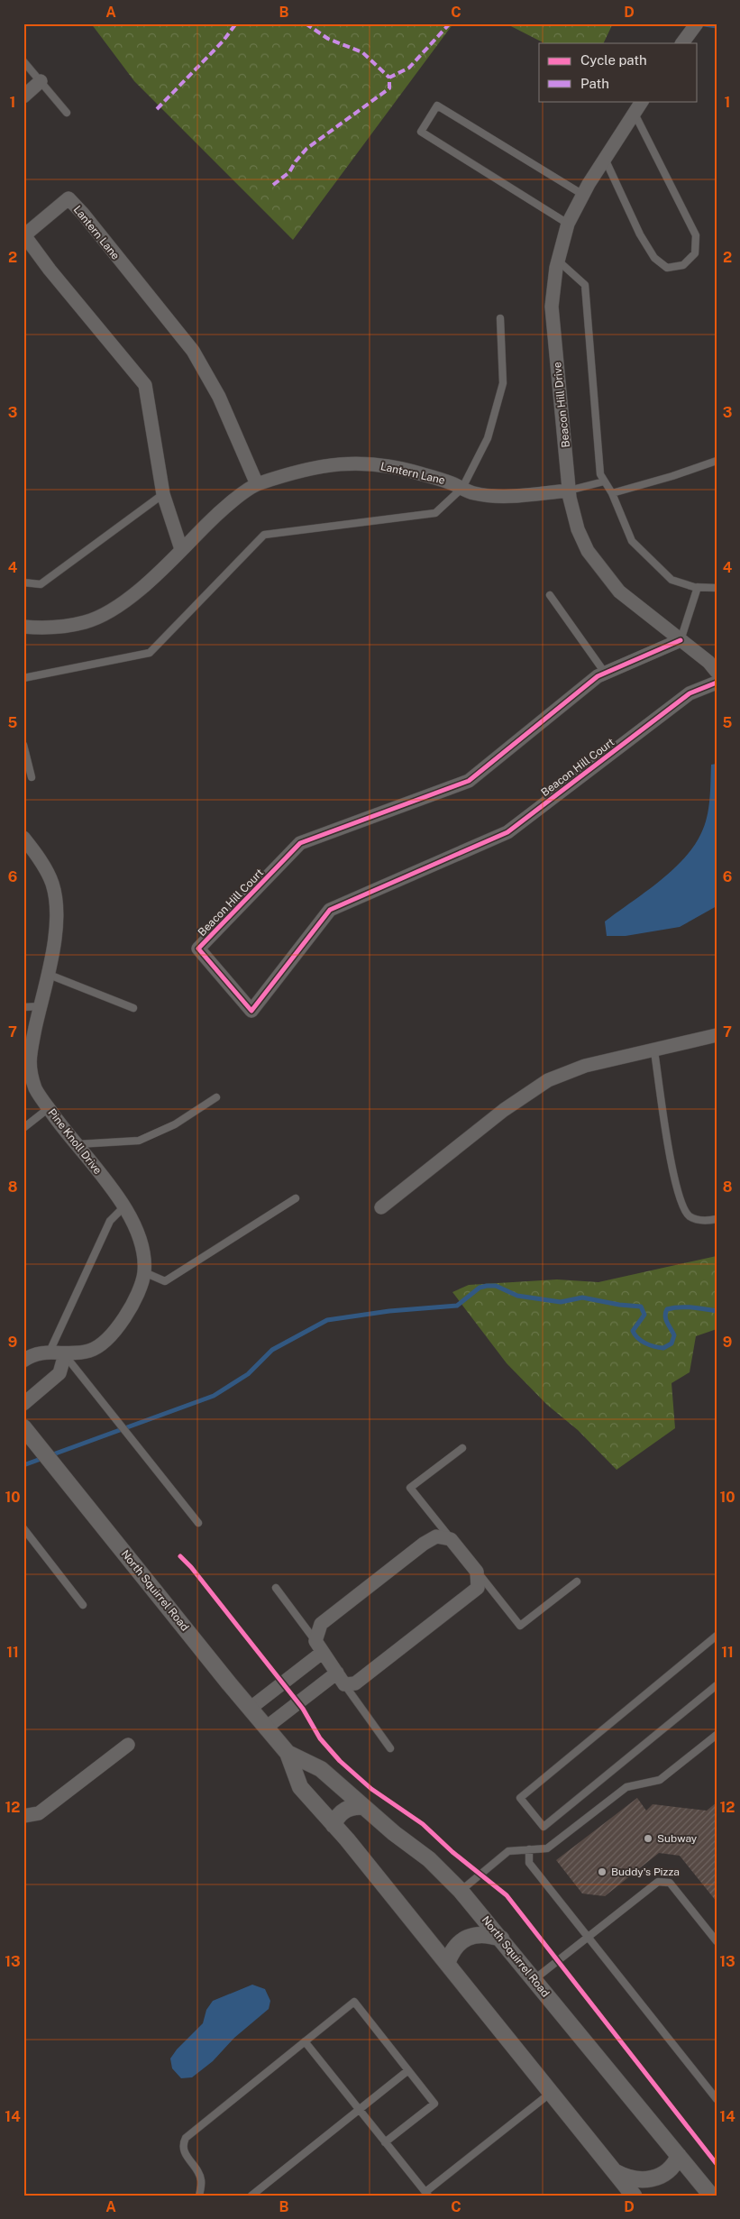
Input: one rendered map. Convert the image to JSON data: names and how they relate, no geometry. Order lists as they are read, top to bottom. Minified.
{"streets":{"street":["Lantern Lane","Beacon Hill Drive","Beacon Hill Court","Pine Knoll Drive","North Squirrel Road"]},"crossings":[["Lantern Lane","Beacon Hill Drive"],["Beacon Hill Drive","Beacon Hill Court"]],"places":["Subway","Buddy's Pizza"],"legend":["Cycle path","Path"],"grid":{"columns":["A","B","C","D"],"rows":["1","2","3","4","5","6","7","8","9","10","11","12","13","14"]}}
